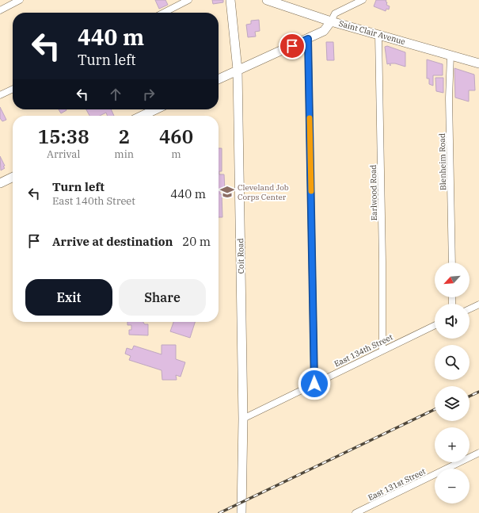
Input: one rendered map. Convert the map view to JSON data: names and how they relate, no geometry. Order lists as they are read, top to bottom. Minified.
{"streets":{"street":["Saint Clair Avenue","Blenheim Road","Earlwood Road","Coit Road","East 134th Street","East 131st Street"]},"crossings":[["Saint Clair Avenue","Blenheim Road"],["Saint Clair Avenue","Earlwood Road"],["Earlwood Road","East 134th Street"],["Coit Road","East 134th Street"]],"places":{"school or university":["Cleveland Job Corps Center"]},"north":"bottom left","page":{"turn":["440 m","Turn left"],"eta":["15:38","Arrival","2","min","460","m"],"list":[{"name":"Turn left","note":"East 140th Street","value":"440 m"},{"name":"Arrive at destination","value":"20 m"}],"map_buttons":["+","−"],"buttons":["Exit","Share"]}}
